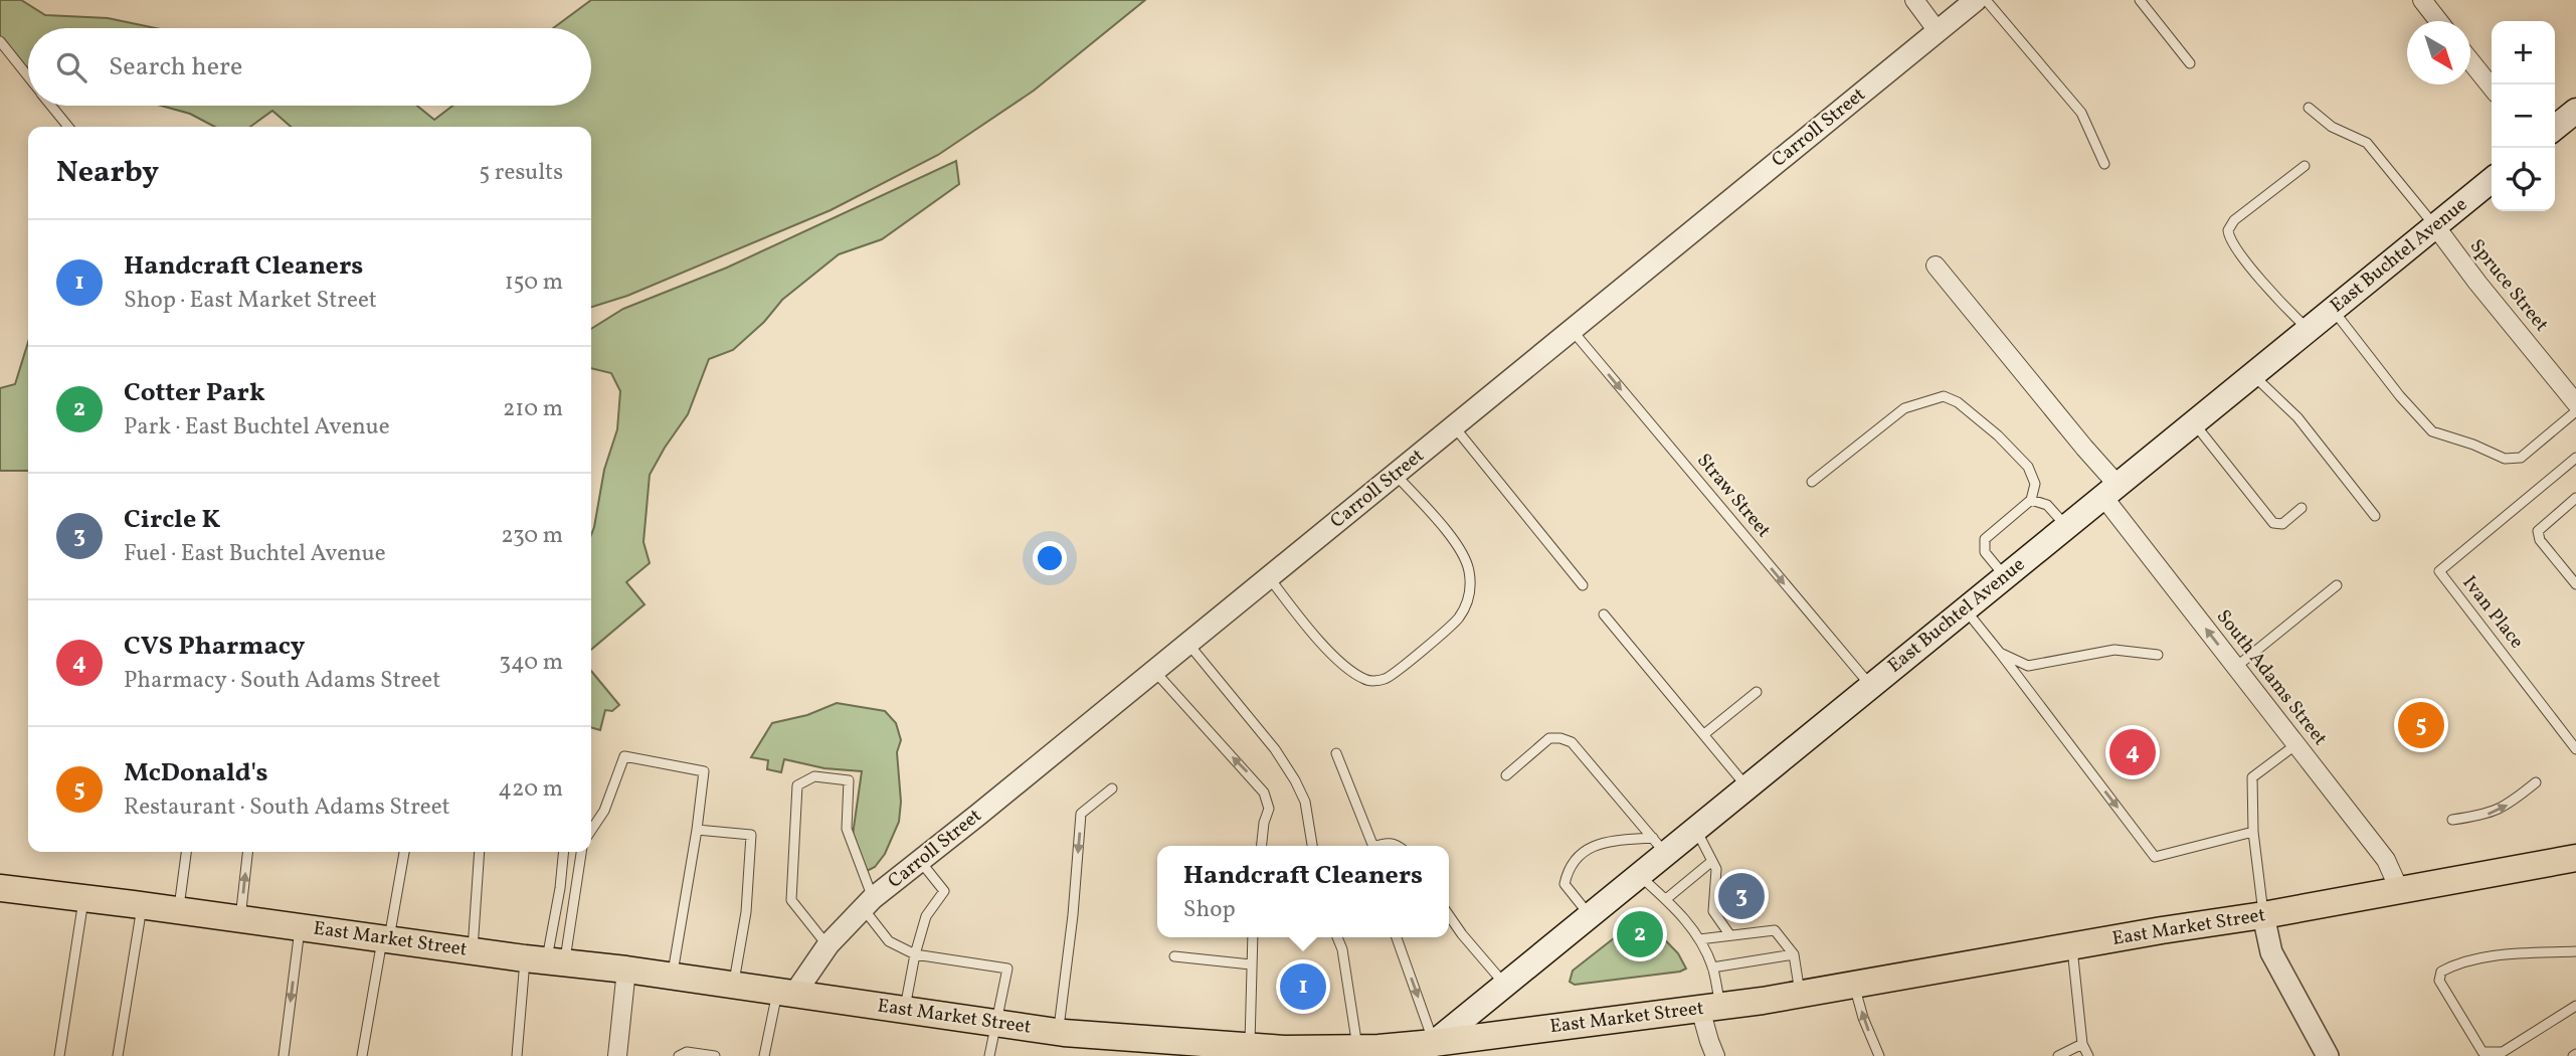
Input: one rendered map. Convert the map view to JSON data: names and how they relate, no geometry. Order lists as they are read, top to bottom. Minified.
{"streets":{"main road":["East Buchtel Avenue","East Market Street"],"street":["Carroll Street","Spruce Street","South Adams Street"],"lane":["Straw Street","Ivan Place"]},"crossings":[["Carroll Street","Straw Street"],["Carroll Street","East Market Street"],["East Buchtel Avenue","Spruce Street"],["East Buchtel Avenue","Straw Street"],["East Buchtel Avenue","South Adams Street"],["East Buchtel Avenue","East Market Street"],["South Adams Street","East Market Street"]],"one_way":["Straw Street"],"north":"bottom right","page":{"map_buttons":["+","−"],"search":"Search here","heading":["Nearby","5 results"],"list":[{"mark":"1","name":"Handcraft Cleaners","note":"Shop · East Market Street","value":"150 m"},{"mark":"2","name":"Cotter Park","note":"Park · East Buchtel Avenue","value":"210 m"},{"mark":"3","name":"Circle K","note":"Fuel · East Buchtel Avenue","value":"230 m"},{"mark":"4","name":"CVS Pharmacy","note":"Pharmacy · South Adams Street","value":"340 m"},{"mark":"5","name":"McDonald's","note":"Restaurant · South Adams Street","value":"420 m"}],"pins":["5","4","3","2","1"],"popup":["Handcraft Cleaners","Shop"]}}
